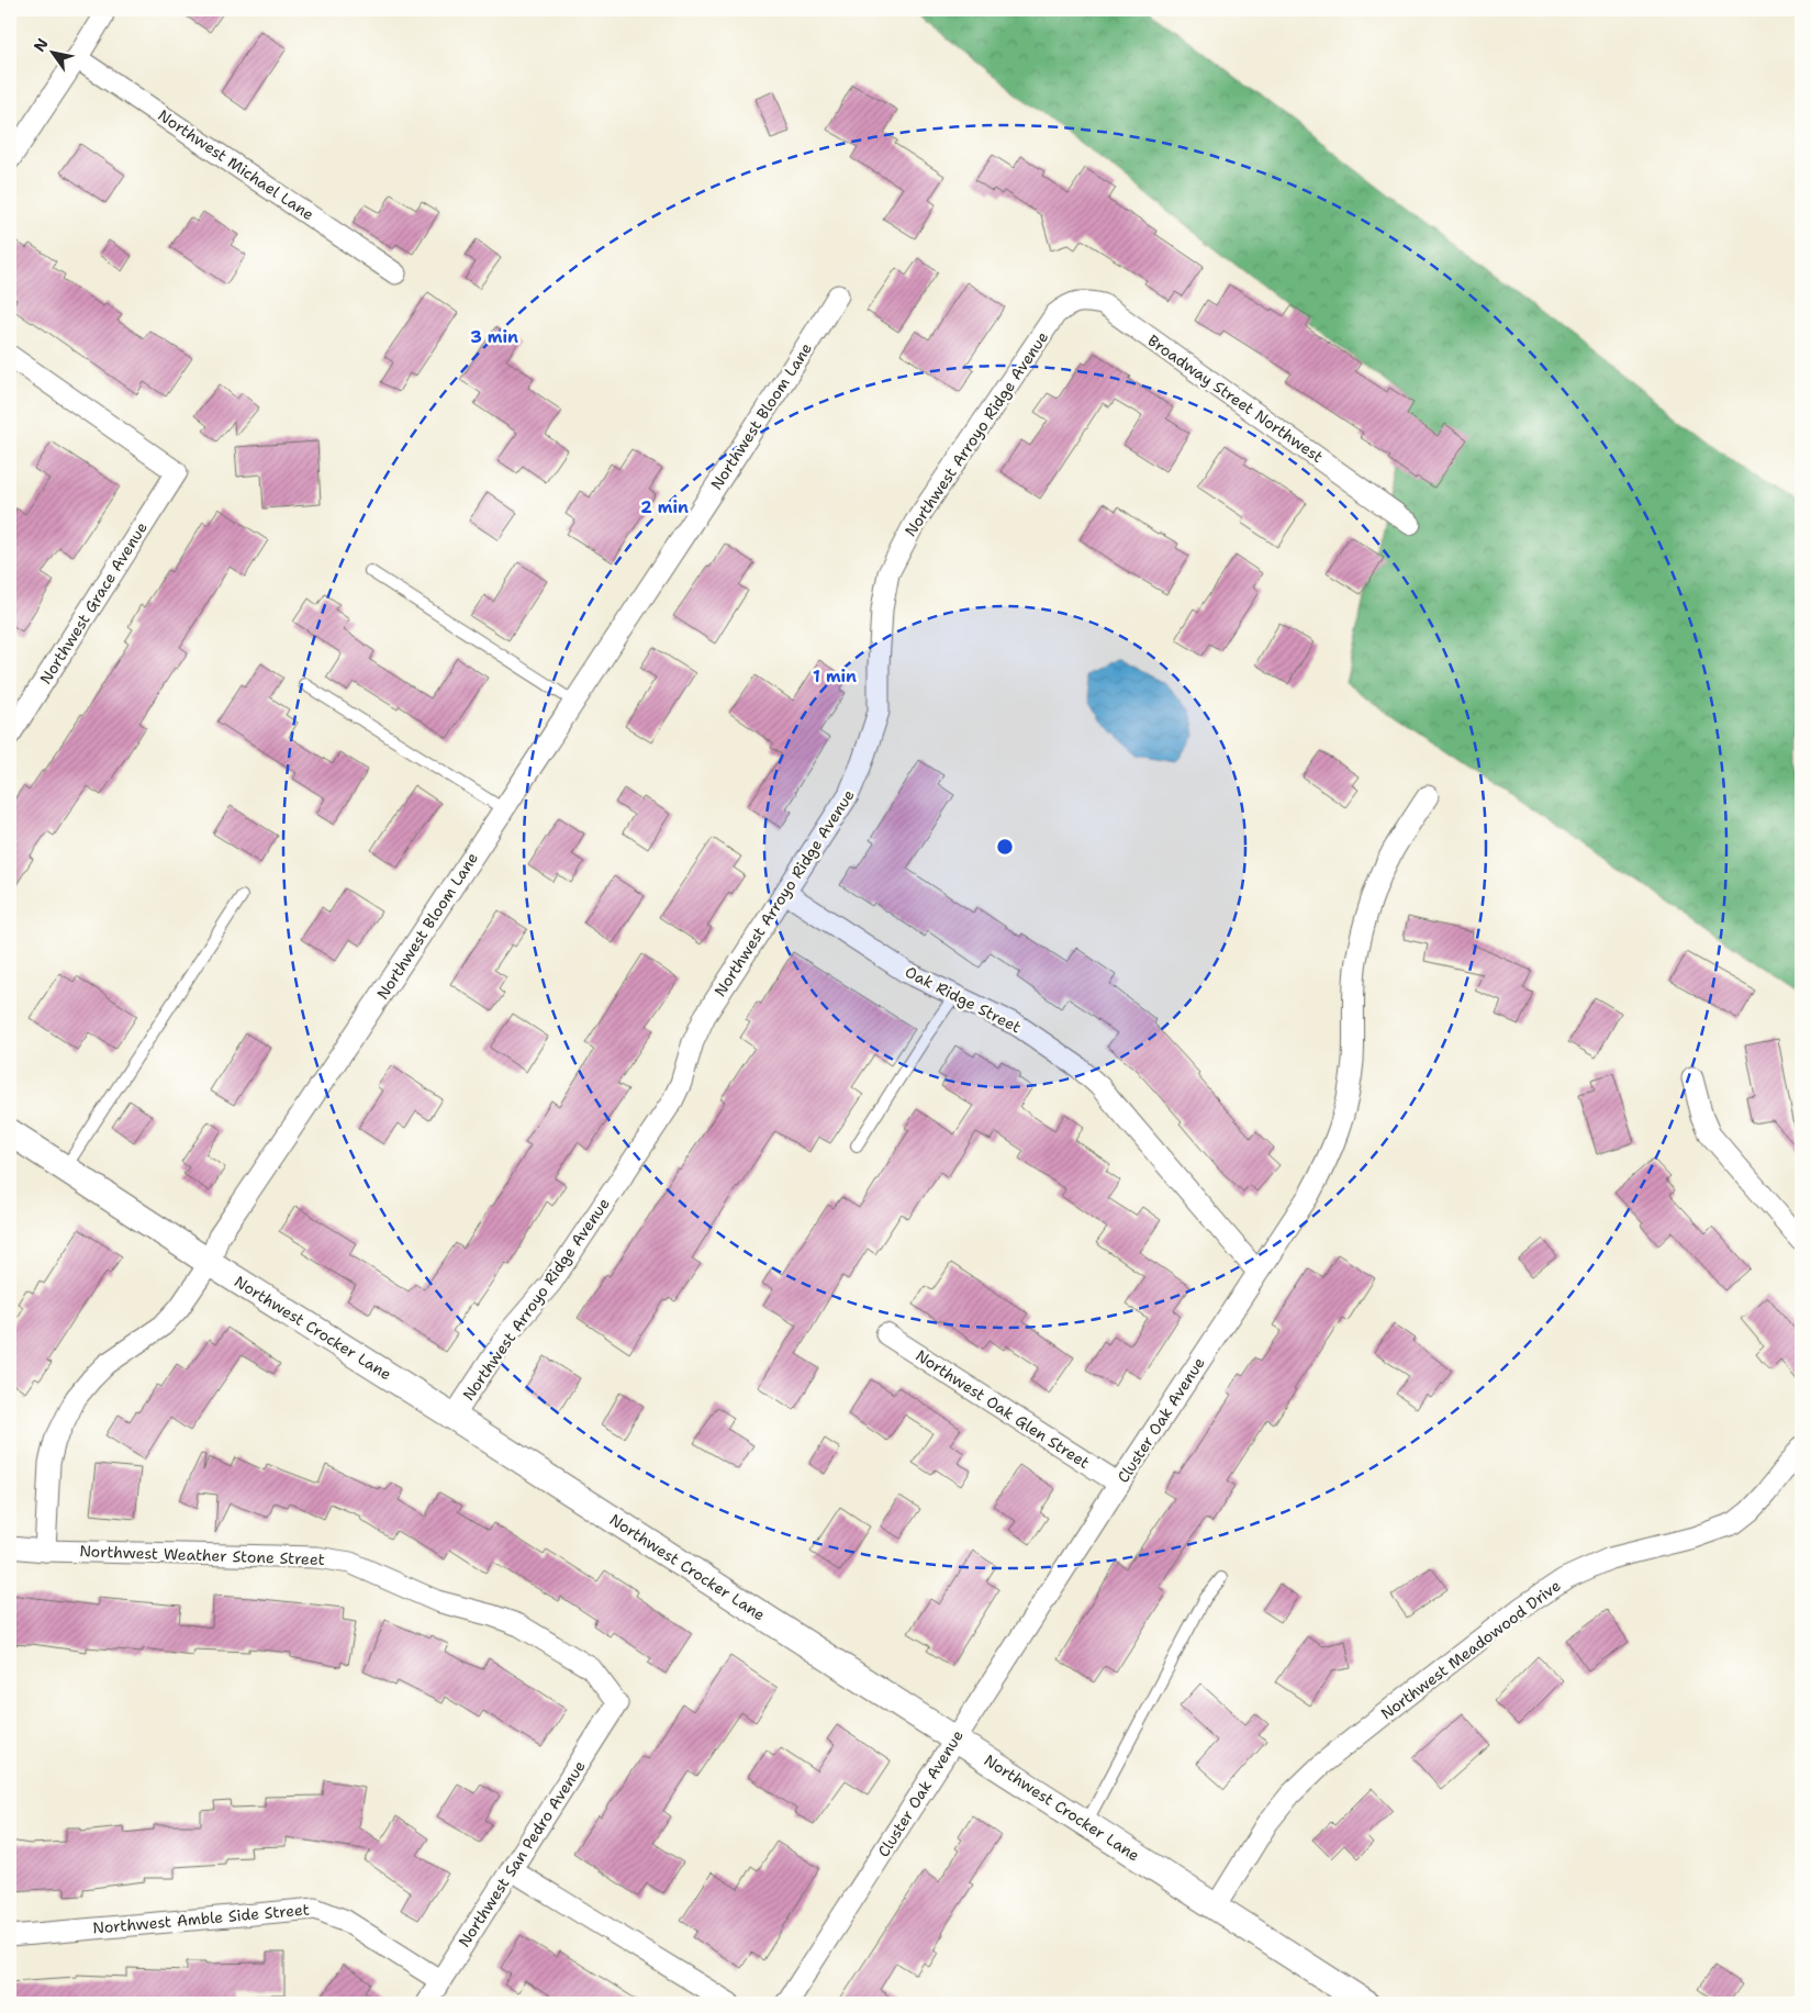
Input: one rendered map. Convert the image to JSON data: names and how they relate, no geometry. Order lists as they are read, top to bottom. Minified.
{"streets":{"street":["Northwest Michael Lane","Broadway Street Northwest","Northwest Bloom Lane","Northwest Arroyo Ridge Avenue","Northwest Grace Avenue","Oak Ridge Street","Northwest Crocker Lane","Northwest Oak Glen Street","Cluster Oak Avenue","Northwest Weather Stone Street","Northwest Meadowood Drive","Northwest San Pedro Avenue","Northwest Amble Side Street"]},"crossings":[["Broadway Street Northwest","Northwest Arroyo Ridge Avenue"],["Northwest Bloom Lane","Northwest Crocker Lane"],["Northwest Bloom Lane","Northwest Weather Stone Street"],["Northwest Arroyo Ridge Avenue","Oak Ridge Street"],["Northwest Arroyo Ridge Avenue","Northwest Crocker Lane"],["Oak Ridge Street","Cluster Oak Avenue"],["Northwest Crocker Lane","Cluster Oak Avenue"],["Northwest Crocker Lane","Northwest Meadowood Drive"],["Northwest Oak Glen Street","Cluster Oak Avenue"],["Northwest Weather Stone Street","Northwest San Pedro Avenue"],["Northwest San Pedro Avenue","Northwest Amble Side Street"]],"north":"top left","rings":["3 min","2 min","1 min"]}
